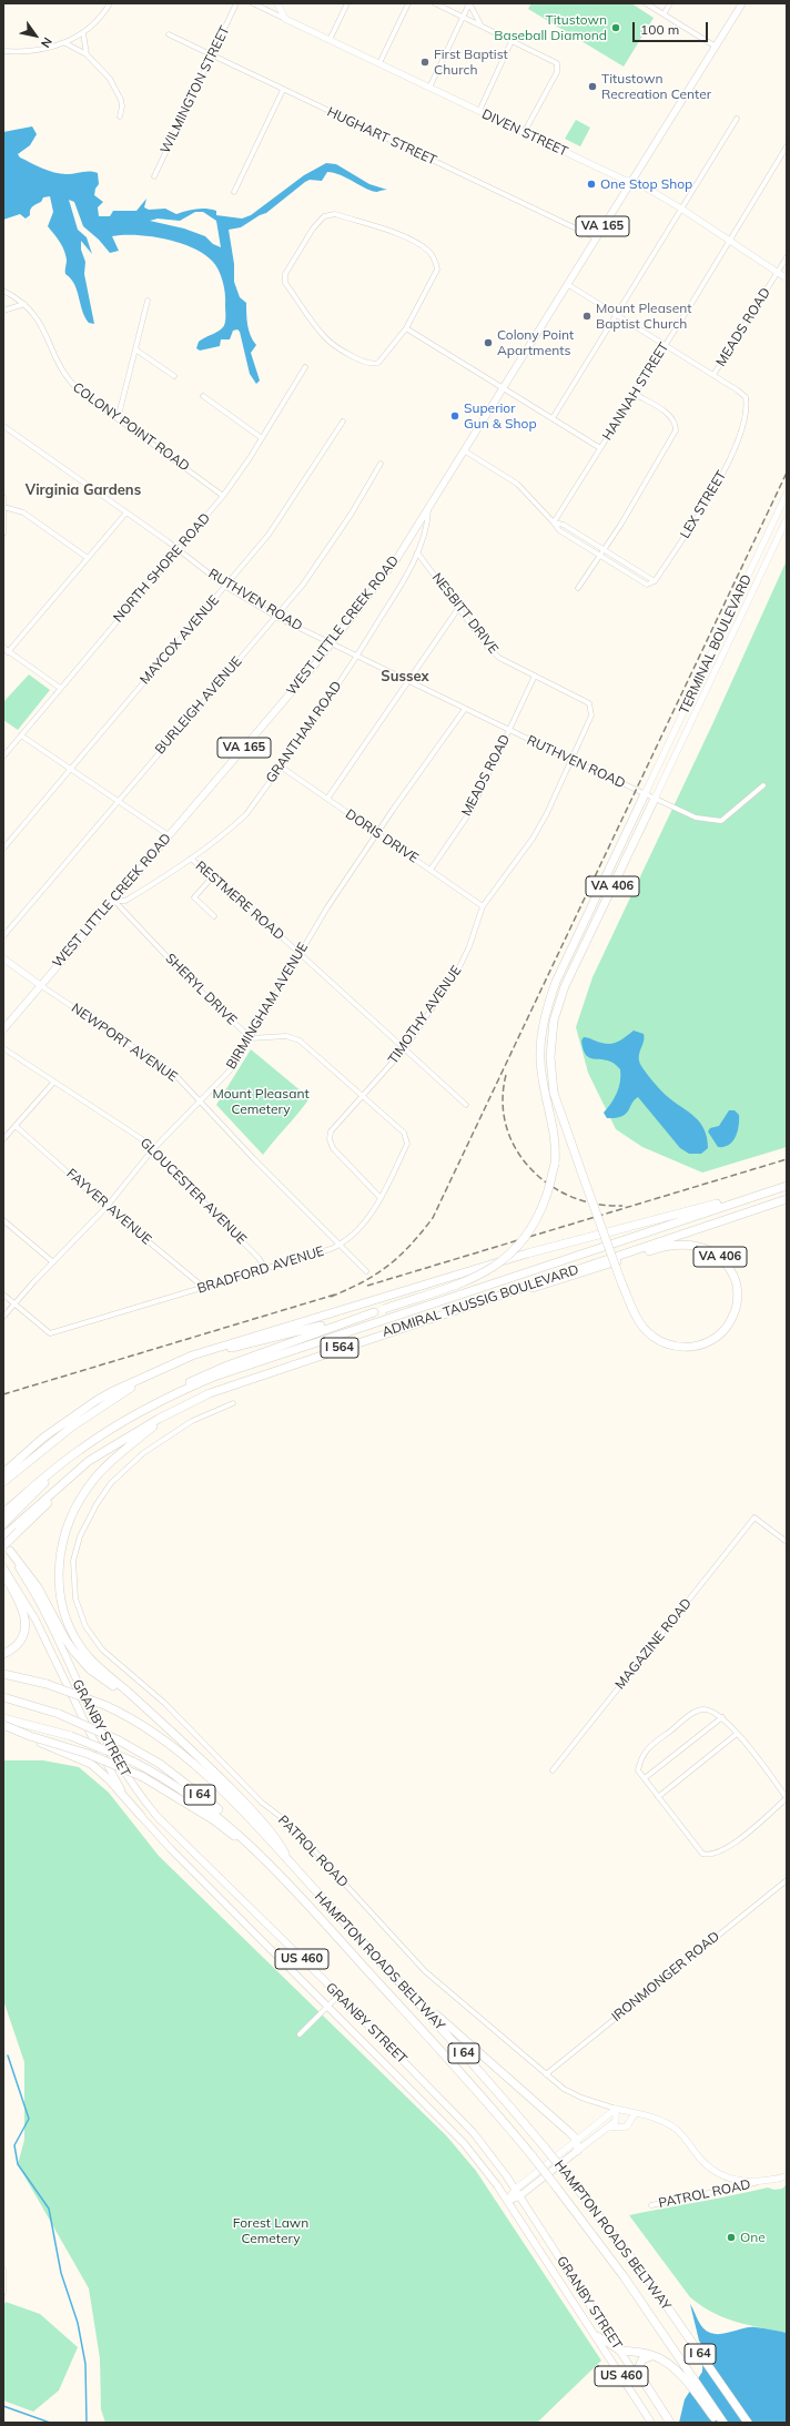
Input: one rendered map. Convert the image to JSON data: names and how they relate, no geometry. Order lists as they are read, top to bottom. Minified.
{"streets":{"highway":["VA 406","ADMIRAL TAUSSIG BOULEVARD","I 564","I 64","HAMPTON ROADS BELTWAY"],"main road":["VA 165","WEST LITTLE CREEK ROAD","GRANBY STREET","US 460"],"street":["WILMINGTON STREET","DIVEN STREET","HUGHART STREET","MEADS ROAD","HANNAH STREET","COLONY POINT ROAD","LEX STREET","NORTH SHORE ROAD","RUTHVEN ROAD","NESBITT DRIVE","MAYCOX AVENUE","TERMINAL BOULEVARD","BURLEIGH AVENUE","GRANTHAM ROAD","DORIS DRIVE","RESTMERE ROAD","SHERYL DRIVE","BIRMINGHAM AVENUE","TIMOTHY AVENUE","NEWPORT AVENUE","GLOUCESTER AVENUE","FAYVER AVENUE","BRADFORD AVENUE","MAGAZINE ROAD","PATROL ROAD","IRONMONGER ROAD"]},"crossings":[["WILMINGTON STREET","HUGHART STREET"],["DIVEN STREET","MEADS ROAD"],["DIVEN STREET","HANNAH STREET"],["DIVEN STREET","WEST LITTLE CREEK ROAD"],["HUGHART STREET","WEST LITTLE CREEK ROAD"],["MEADS ROAD","LEX STREET"],["MEADS ROAD","RUTHVEN ROAD"],["MEADS ROAD","NESBITT DRIVE"],["MEADS ROAD","DORIS DRIVE"],["COLONY POINT ROAD","NORTH SHORE ROAD"],["NORTH SHORE ROAD","RUTHVEN ROAD"],["RUTHVEN ROAD","WEST LITTLE CREEK ROAD"],["RUTHVEN ROAD","MAYCOX AVENUE"],["RUTHVEN ROAD","TERMINAL BOULEVARD"],["RUTHVEN ROAD","BURLEIGH AVENUE"],["RUTHVEN ROAD","GRANTHAM ROAD"],["RUTHVEN ROAD","VA 406"],["RUTHVEN ROAD","BIRMINGHAM AVENUE"],["RUTHVEN ROAD","TIMOTHY AVENUE"],["NESBITT DRIVE","GRANTHAM ROAD"],["NESBITT DRIVE","TIMOTHY AVENUE"],["WEST LITTLE CREEK ROAD","GRANTHAM ROAD"],["WEST LITTLE CREEK ROAD","SHERYL DRIVE"],["WEST LITTLE CREEK ROAD","NEWPORT AVENUE"],["TERMINAL BOULEVARD","VA 406"],["GRANTHAM ROAD","DORIS DRIVE"],["GRANTHAM ROAD","RESTMERE ROAD"],["GRANTHAM ROAD","SHERYL DRIVE"],["DORIS DRIVE","BIRMINGHAM AVENUE"],["DORIS DRIVE","TIMOTHY AVENUE"],["VA 406","ADMIRAL TAUSSIG BOULEVARD"],["RESTMERE ROAD","BIRMINGHAM AVENUE"],["RESTMERE ROAD","TIMOTHY AVENUE"],["SHERYL DRIVE","BIRMINGHAM AVENUE"],["BIRMINGHAM AVENUE","NEWPORT AVENUE"],["BIRMINGHAM AVENUE","GLOUCESTER AVENUE"],["BIRMINGHAM AVENUE","FAYVER AVENUE"],["BIRMINGHAM AVENUE","BRADFORD AVENUE"],["TIMOTHY AVENUE","BRADFORD AVENUE"],["NEWPORT AVENUE","BRADFORD AVENUE"],["GLOUCESTER AVENUE","BRADFORD AVENUE"],["FAYVER AVENUE","BRADFORD AVENUE"],["I 64","HAMPTON ROADS BELTWAY"],["PATROL ROAD","IRONMONGER ROAD"]],"districts":["Virginia Gardens","Sussex"],"parks":["Mount Pleasant Cemetery","Forest Lawn Cemetery"],"places":["Titustown Baseball Diamond","First Baptist Church","Titustown Recreation Center","One Stop Shop","Mount Pleasent Baptist Church","Colony Point Apartments","Superior Gun & Shop","One"],"scale_bar":"100 m","north":"bottom right"}
